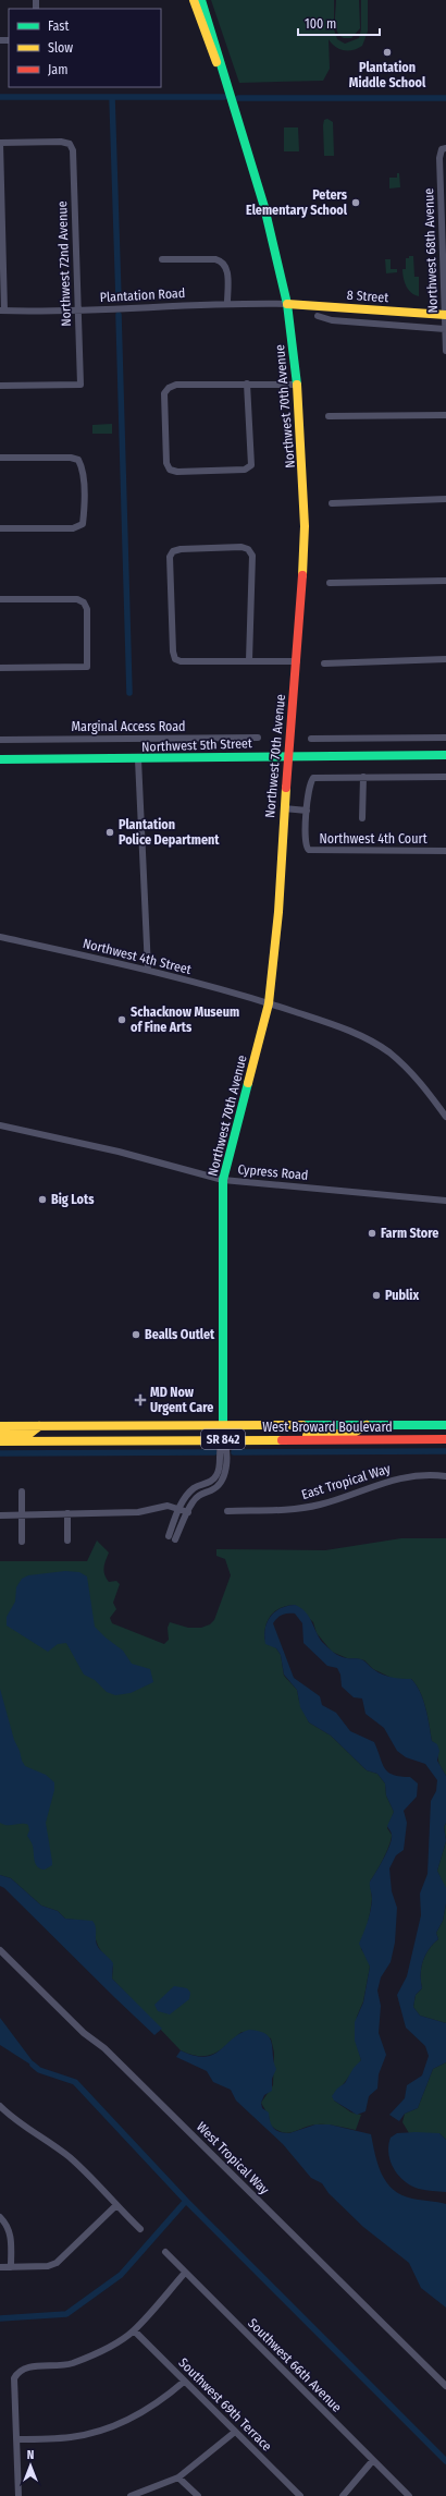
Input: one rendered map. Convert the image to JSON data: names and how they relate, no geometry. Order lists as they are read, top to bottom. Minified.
{"streets":{"street":["Northwest 68th Avenue","Northwest 72nd Avenue","Plantation Road","8 Street","Northwest 70th Avenue","Marginal Access Road","Northwest 5th Street","Northwest 4th Court","Northwest 4th Street","Cypress Road","West Broward Boulevard","SR 842","East Tropical Way","West Tropical Way","Southwest 66th Avenue","Southwest 69th Terrace"]},"crossings":[["Northwest 68th Avenue","8 Street"],["Northwest 72nd Avenue","Plantation Road"],["Plantation Road","8 Street"],["Plantation Road","Northwest 70th Avenue"],["8 Street","Northwest 70th Avenue"],["Northwest 70th Avenue","Northwest 5th Street"],["Northwest 70th Avenue","Northwest 4th Street"],["Northwest 70th Avenue","Cypress Road"],["Northwest 70th Avenue","West Broward Boulevard"]],"places":{"other":["Plantation Middle School","Peters Elementary School","Plantation Police Department","Schacknow Museum of Fine Arts","Big Lots","Farm Store","Publix","Bealls Outlet"],"health":["MD Now Urgent Care"]},"legend":["Fast","Slow","Jam"],"scale_bar":"100 m","north":"top"}
